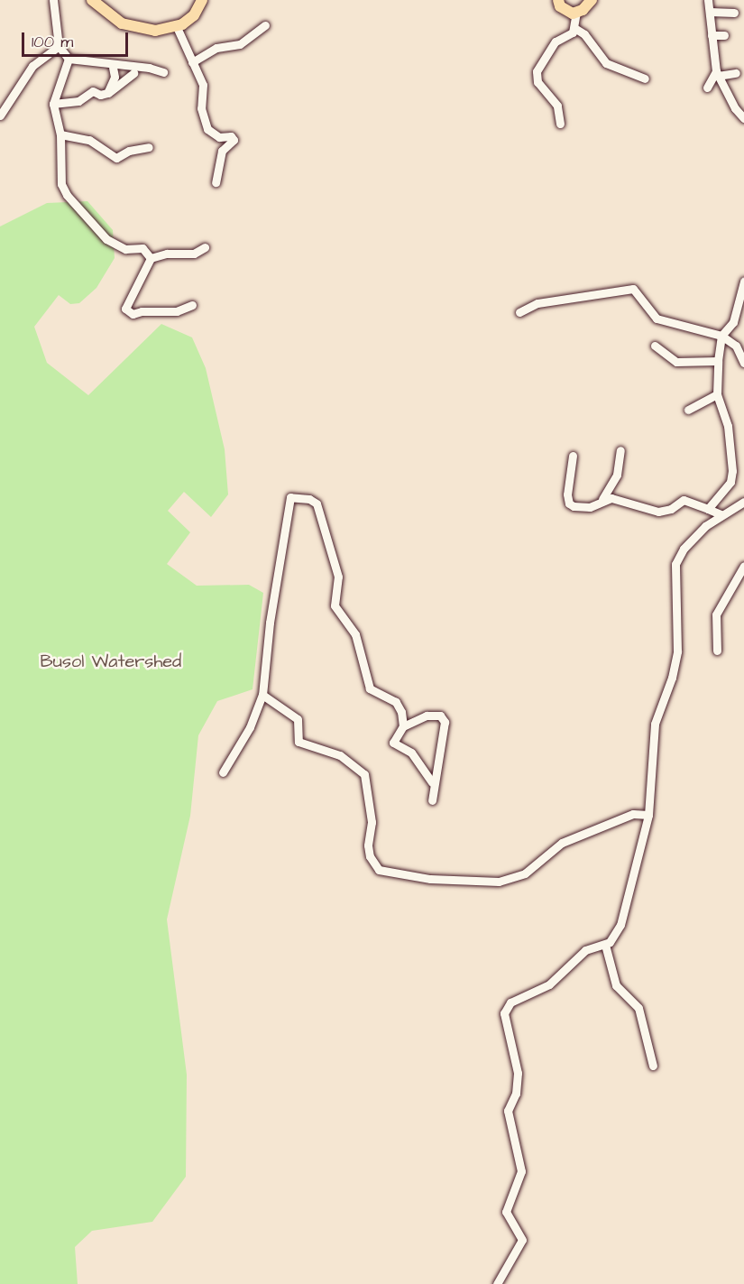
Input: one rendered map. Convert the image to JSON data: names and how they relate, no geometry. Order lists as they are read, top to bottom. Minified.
{"parks":["Busol Watershed"],"scale_bar":"100 m"}
